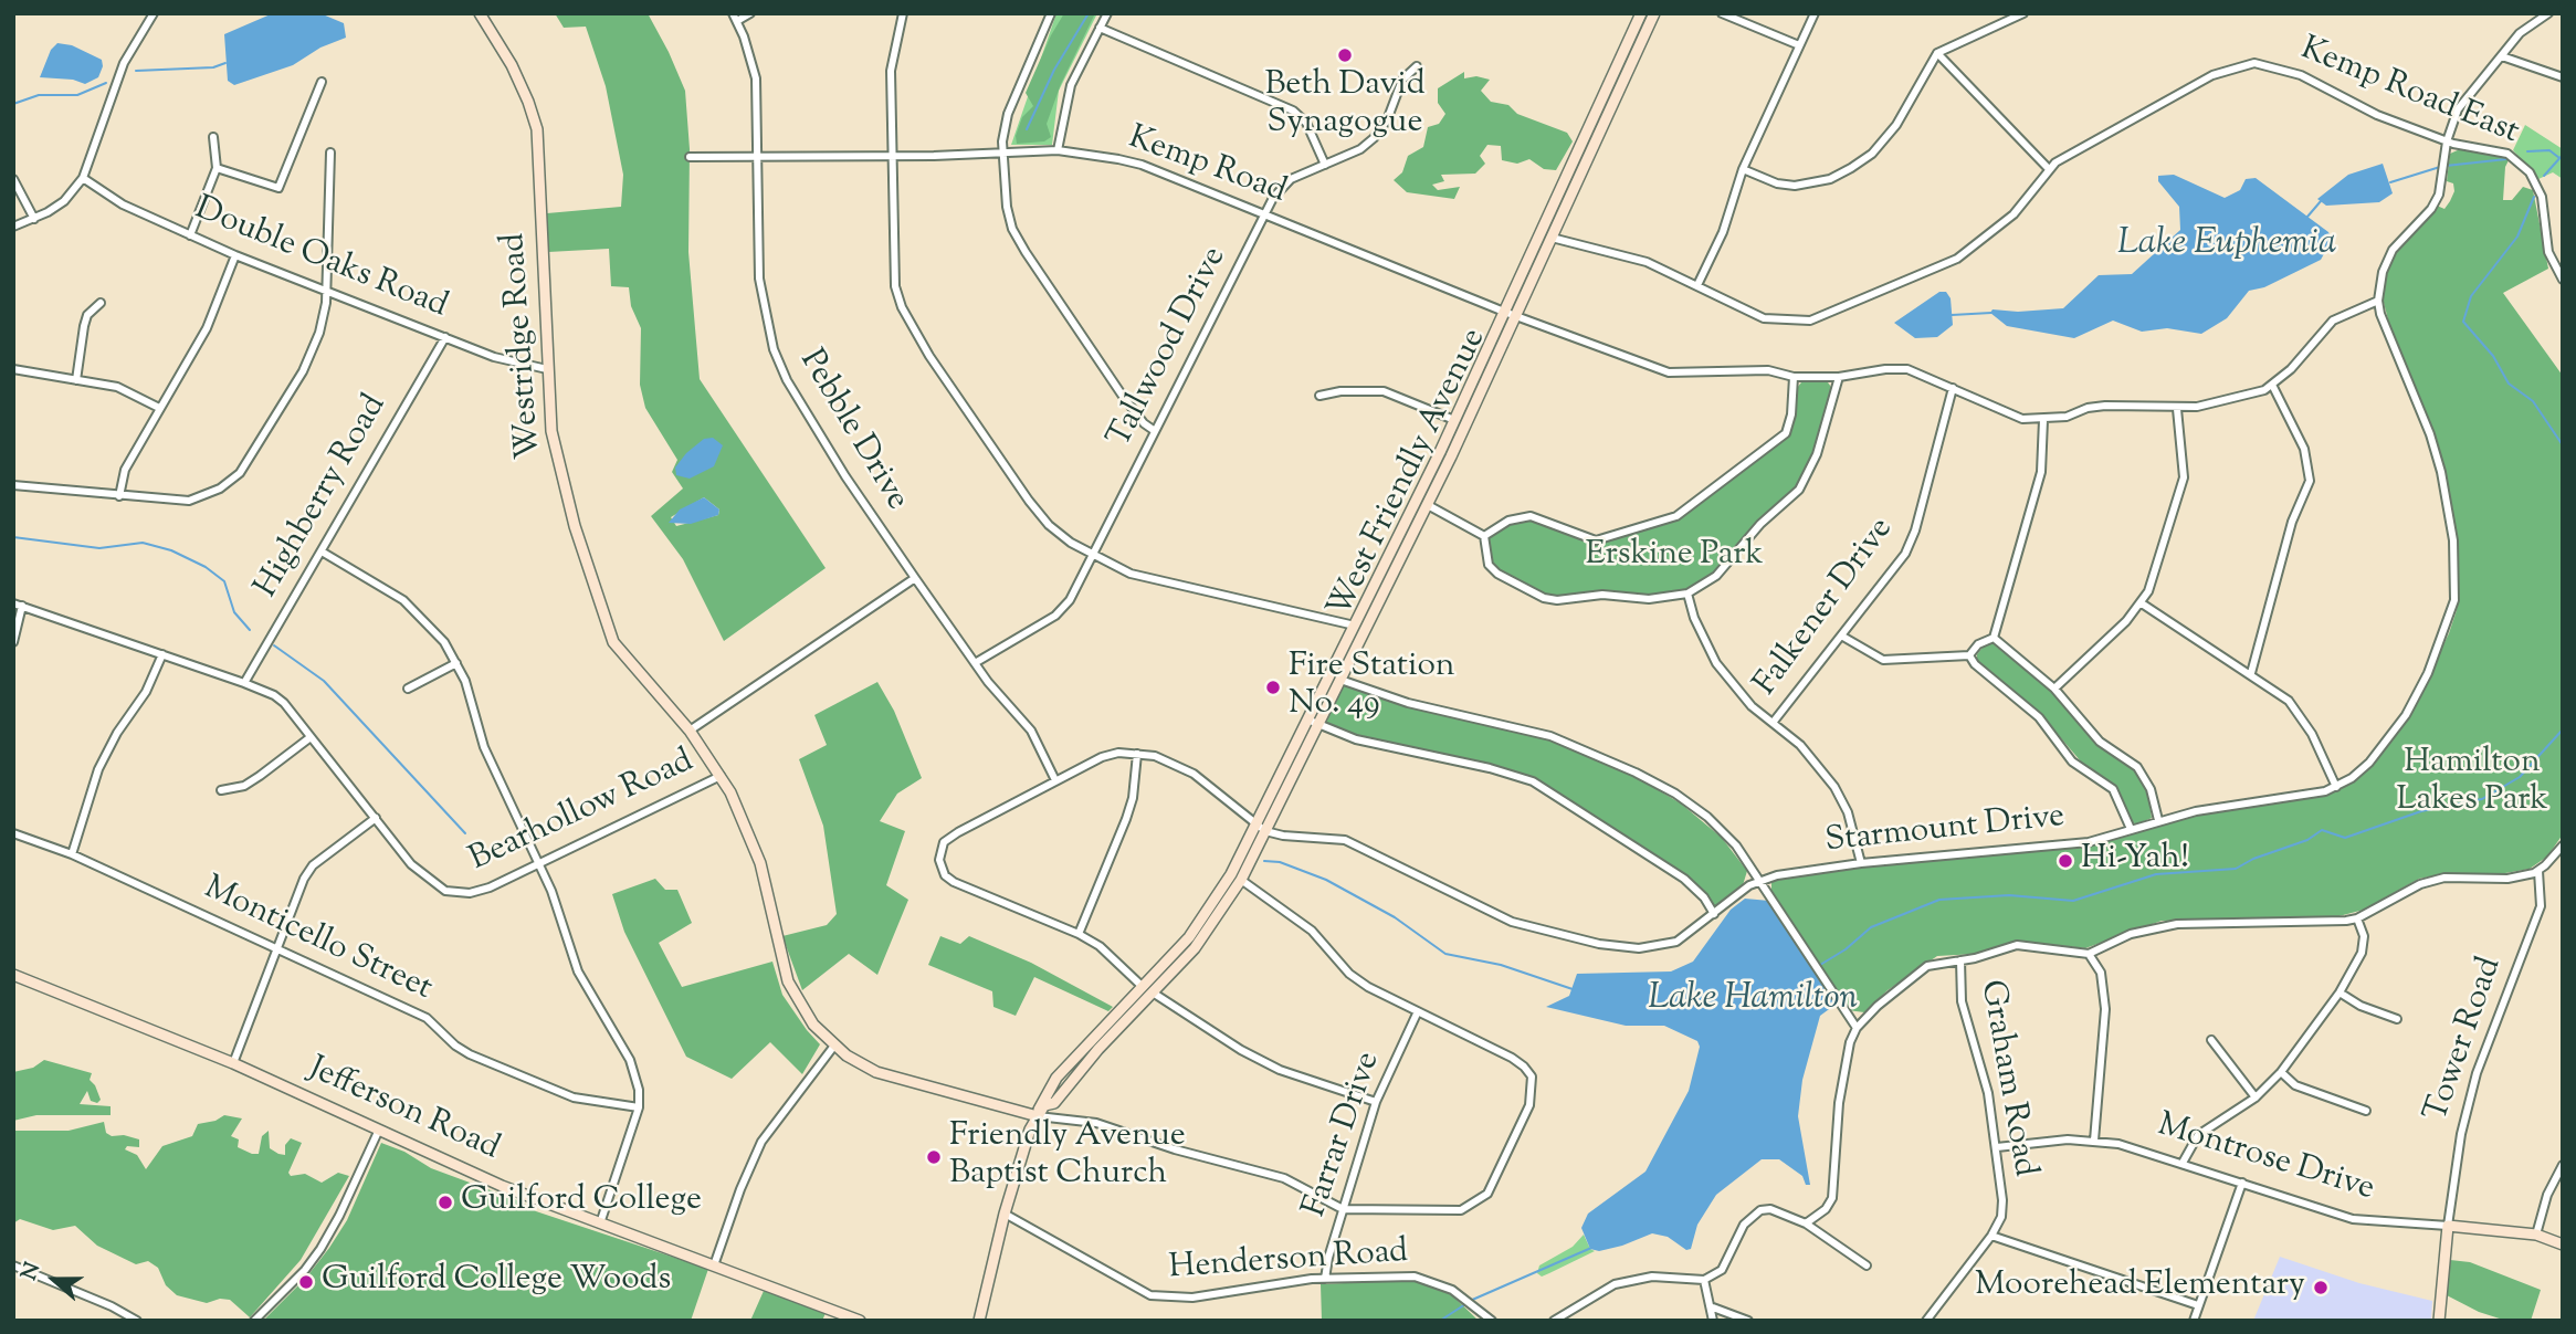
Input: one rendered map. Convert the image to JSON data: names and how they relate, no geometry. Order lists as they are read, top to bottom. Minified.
{"streets":{"main road":["Westridge Road","West Friendly Avenue","Tower Road","Jefferson Road","Montrose Drive"],"street":["Kemp Road East","Kemp Road","Double Oaks Road","Tallwood Drive","Pebble Drive","Highberry Road","Falkener Drive","Bearhollow Road","Starmount Drive","Monticello Street","Graham Road","Farrar Drive","Henderson Road"]},"crossings":[["Kemp Road East","West Friendly Avenue"],["Kemp Road East","Starmount Drive"],["Kemp Road","Tallwood Drive"],["Kemp Road","Pebble Drive"],["Kemp Road","West Friendly Avenue"],["Kemp Road","Falkener Drive"],["Double Oaks Road","Westridge Road"],["Double Oaks Road","Highberry Road"],["Westridge Road","West Friendly Avenue"],["Westridge Road","Bearhollow Road"],["Tallwood Drive","Pebble Drive"],["Pebble Drive","Starmount Drive"],["West Friendly Avenue","Starmount Drive"],["West Friendly Avenue","Henderson Road"],["Highberry Road","Bearhollow Road"],["Tower Road","Montrose Drive"],["Graham Road","Montrose Drive"],["Farrar Drive","Henderson Road"]],"water":["Lake Euphemia","Lake Hamilton"],"parks":["Erskine Park","Hamilton Lakes Park"],"places":["Beth David Synagogue","Fire Station No. 49","Hi-Yah!","Friendly Avenue Baptist Church","Guilford College","Guilford College Woods","Moorehead Elementary"],"north":"left"}
